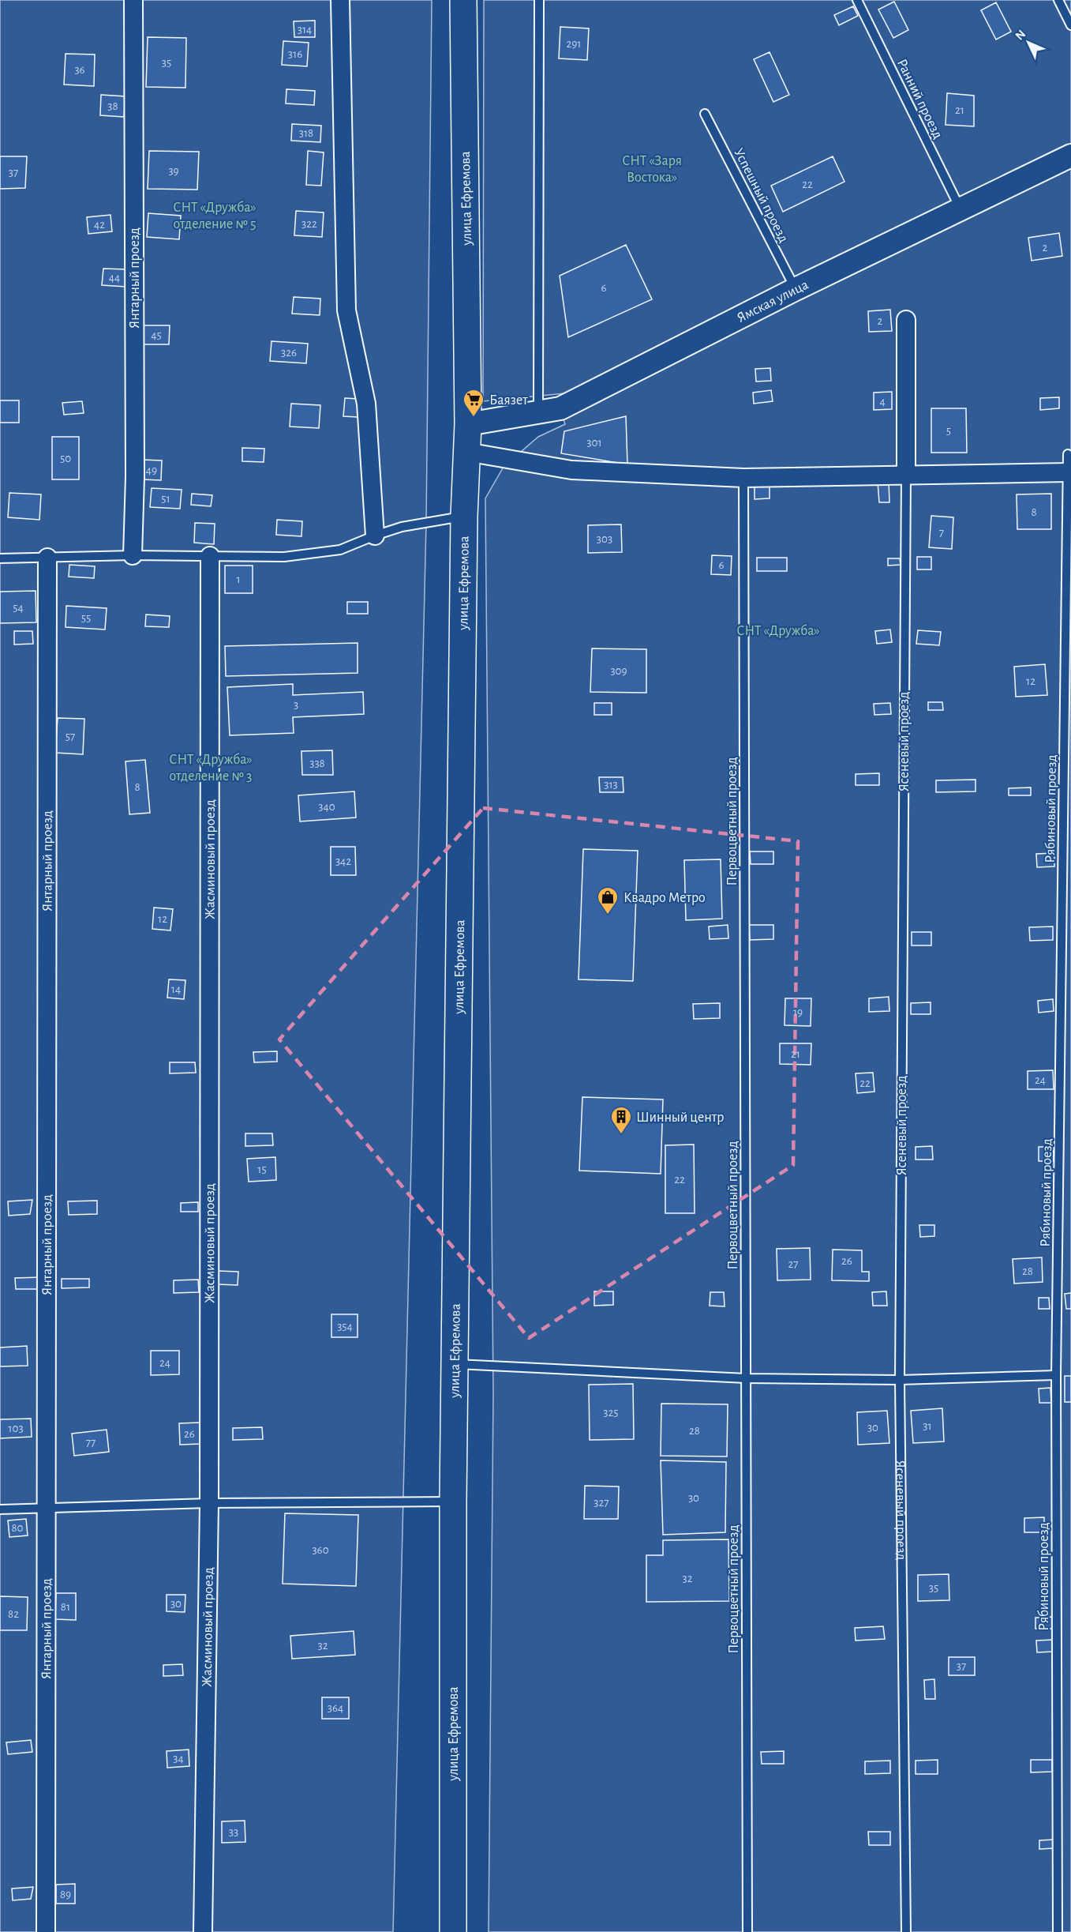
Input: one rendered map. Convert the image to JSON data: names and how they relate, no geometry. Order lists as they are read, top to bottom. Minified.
{"streets":{"main road":["улица Ефремова"],"street":["Янтарный проезд","Ямская улица","Ясеневый проезд","Жасминовый проезд"],"lane":["Ранний проезд","Успешный проезд","Рябиновый проезд","Первоцветный проезд"]},"crossings":[["Ранний проезд","Ямская улица"],["Успешный проезд","Ямская улица"],["улица Ефремова","Ямская улица"]],"parks":["СНТ «Заря Востока»","СНТ «Дружба» отделение № 5","СНТ «Дружба»","СНТ «Дружба» отделение № 3"],"places":{"supermarket":["Баязет"],"shop":["Квадро Метро"],"building":["Шинный центр"]},"house_numbers":["314","291","316","35","36","38","21","318","39","37","22","322","42","2","44","6","2","45","326","4","5","301","50","49","51","8","7","303","6","1","54","55","309","12","3","57","338","313","8","340","342","12","14","19","21","24","22","15","22","26","27","28","354","24","325","31","30","103","28","26","77","30","327","80","360","32","35","30","81","82","32","37","364","34","33","89"],"north":"top left"}
